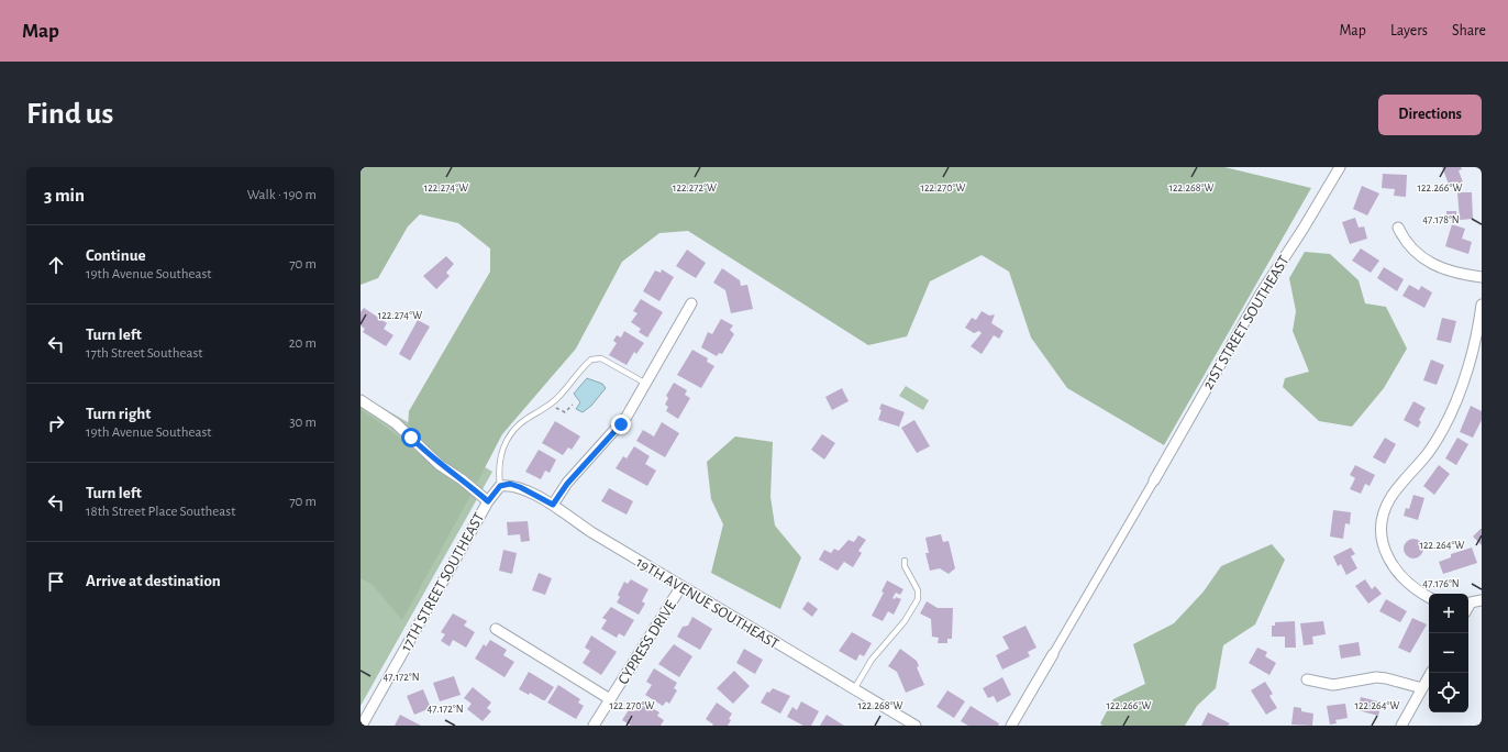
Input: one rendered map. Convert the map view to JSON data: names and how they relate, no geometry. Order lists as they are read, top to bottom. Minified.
{"streets":{"street":["21ST STREET SOUTHEAST","17TH STREET SOUTHEAST","19TH AVENUE SOUTHEAST","CYPRESS DRIVE"]},"crossings":[["17TH STREET SOUTHEAST","19TH AVENUE SOUTHEAST"],["19TH AVENUE SOUTHEAST","CYPRESS DRIVE"]],"page":{"header":"Map","nav":["Map","Layers","Share"],"buttons":"Directions","title":"Find us","heading":["3 min","Walk · 190 m"],"list":[["Continue","19th Avenue Southeast","70 m"],["Turn left","17th Street Southeast","20 m"],["Turn right","19th Avenue Southeast","30 m"],["Turn left","18th Street Place Southeast","70 m"],"Arrive at destination"],"map_buttons":["+","−"]},"coordinates":["122.274°W","122.272°W","122.270°W","122.268°W","122.266°W","47.178°N","122.264°W","47.176°N","47.172°N"]}
